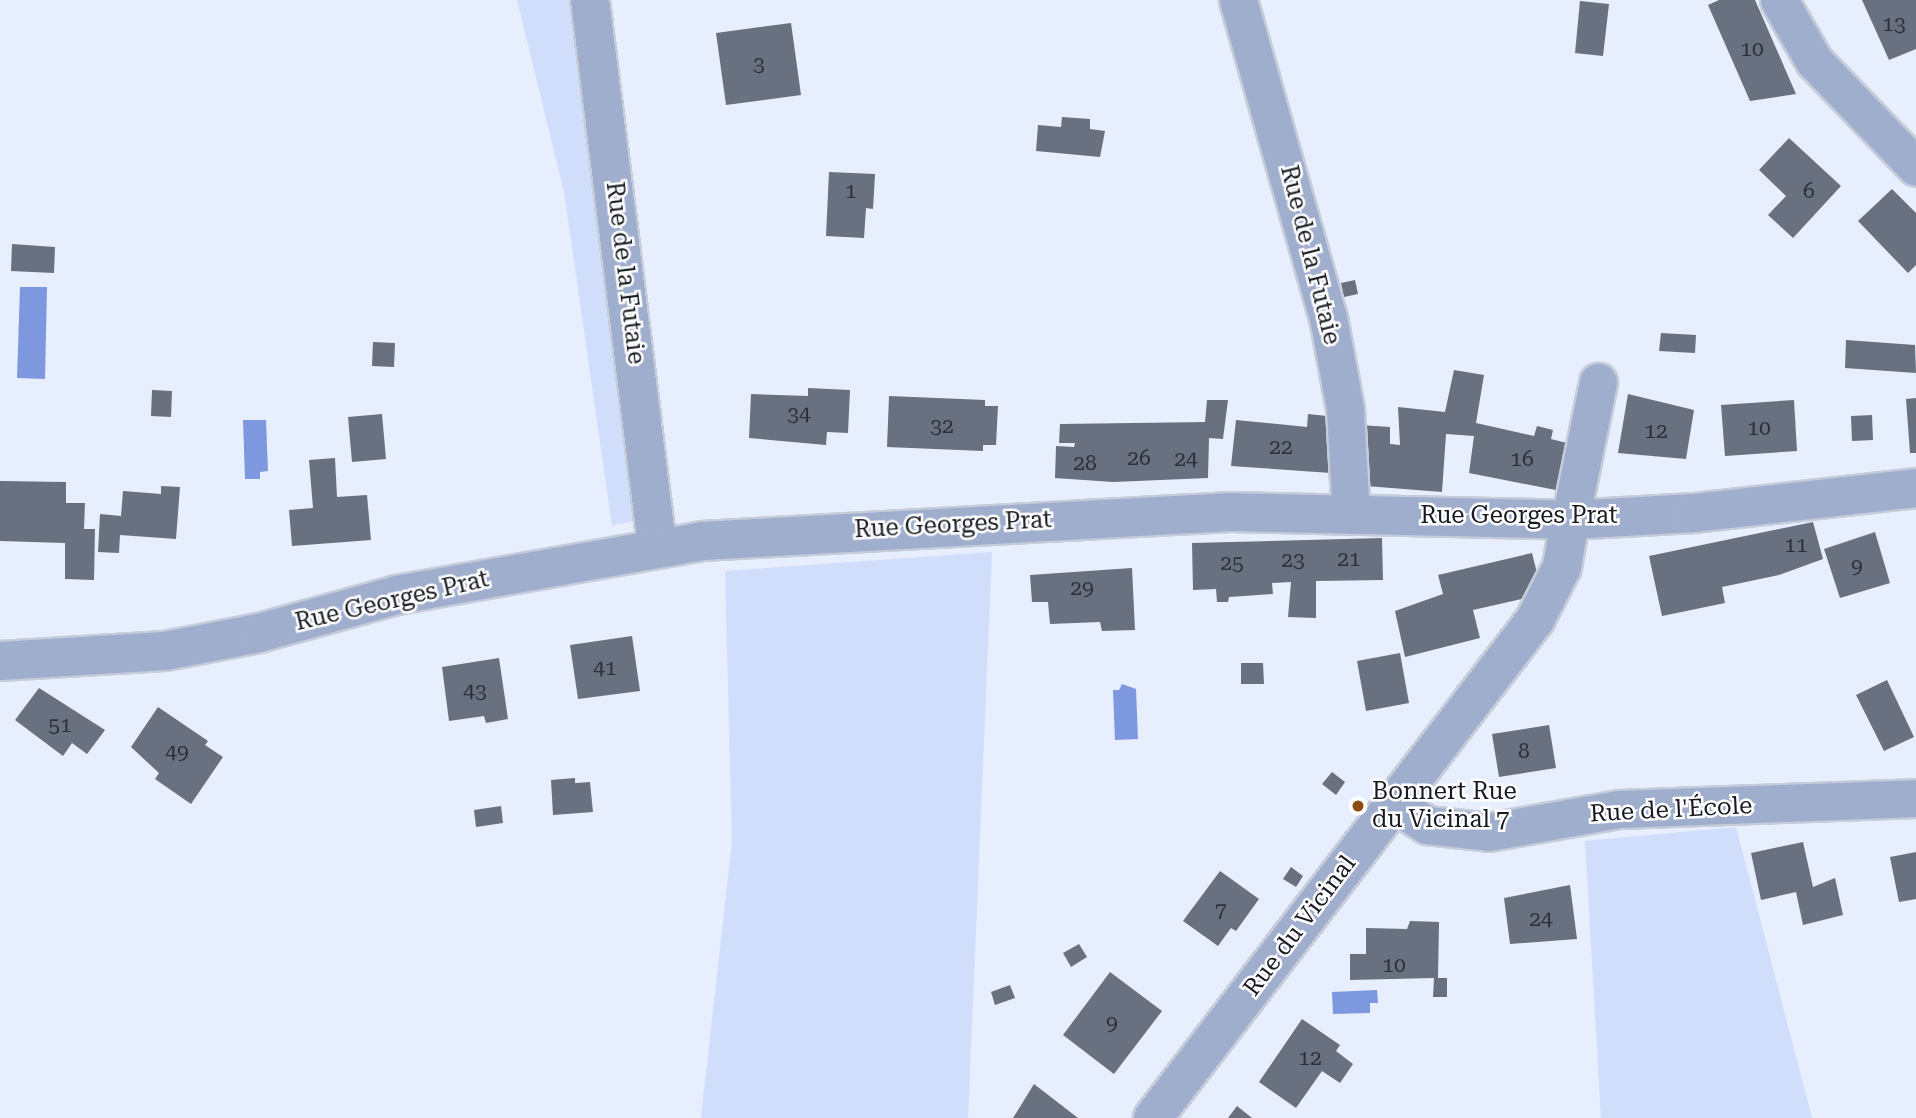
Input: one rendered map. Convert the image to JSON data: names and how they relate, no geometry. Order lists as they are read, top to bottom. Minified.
{"streets":{"street":["Rue de la Futaie","Rue Georges Prat","Rue de l'École","Rue du Vicinal"]},"crossings":[["Rue de la Futaie","Rue Georges Prat"],["Rue Georges Prat","Rue du Vicinal"],["Rue de l'École","Rue du Vicinal"]],"places":["Bonnert Rue du Vicinal 7"],"house_numbers":["13","10","3","1","6","34","32","10","12","22","26","24","16","28","11","21","23","25","9","29","41","43","51","8","49","7","24","10","9","12"]}
